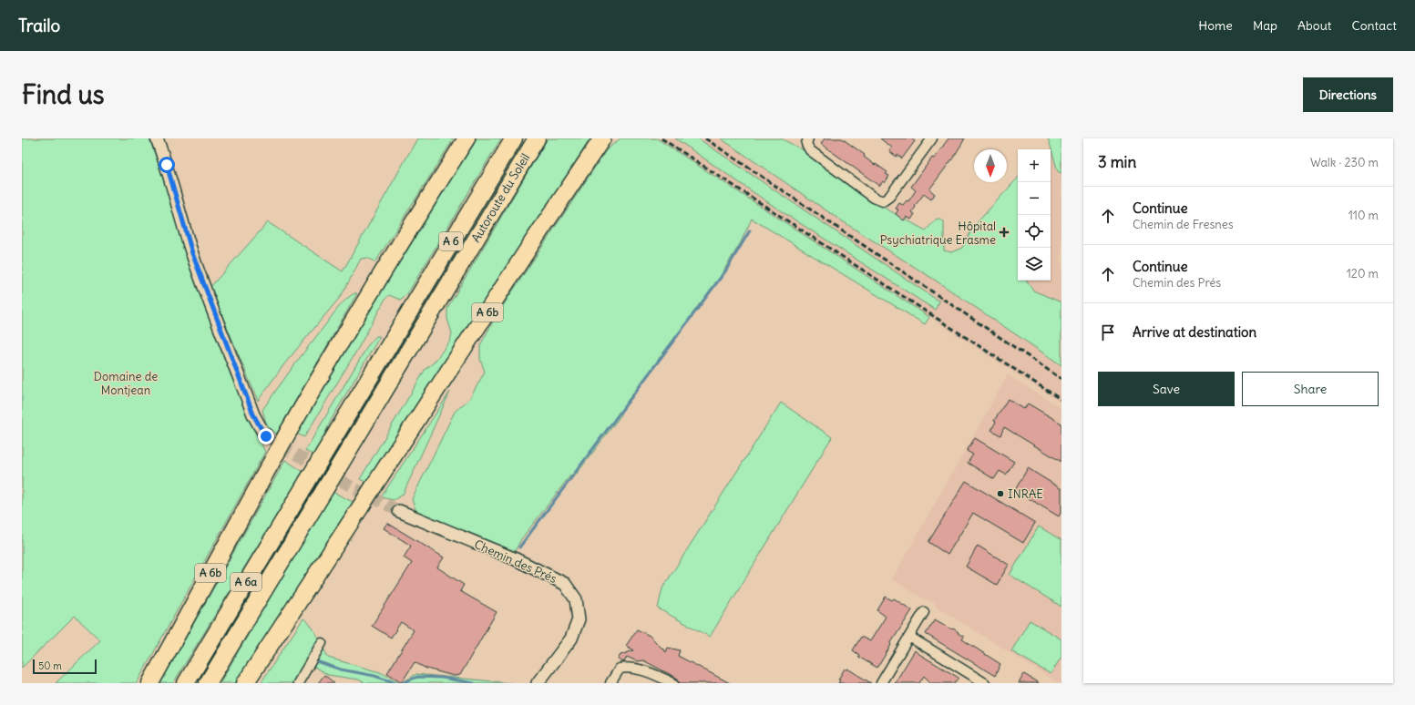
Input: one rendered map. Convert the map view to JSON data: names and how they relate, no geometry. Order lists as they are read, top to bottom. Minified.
{"streets":{"highway":["Autoroute du Soleil","A 6","A 6b","A 6a"],"street":["Chemin des Prés"]},"crossings":[["Autoroute du Soleil","A 6a"]],"parks":["Domaine de Montjean"],"places":{"health":["Hôpital Psychiatrique Erasme"],"other":["INRAE"]},"scale_bar":"50 m","north":"bottom","page":{"header":"Trailo","nav":["Home","Map","About","Contact"],"buttons":["Directions",["Save","Share"]],"title":"Find us","heading":["3 min","Walk · 230 m"],"map_buttons":["+","−"],"list":[["Continue","Chemin de Fresnes","110 m"],["Continue","Chemin des Prés","120 m"],"Arrive at destination"],"scale":"50 m"}}
